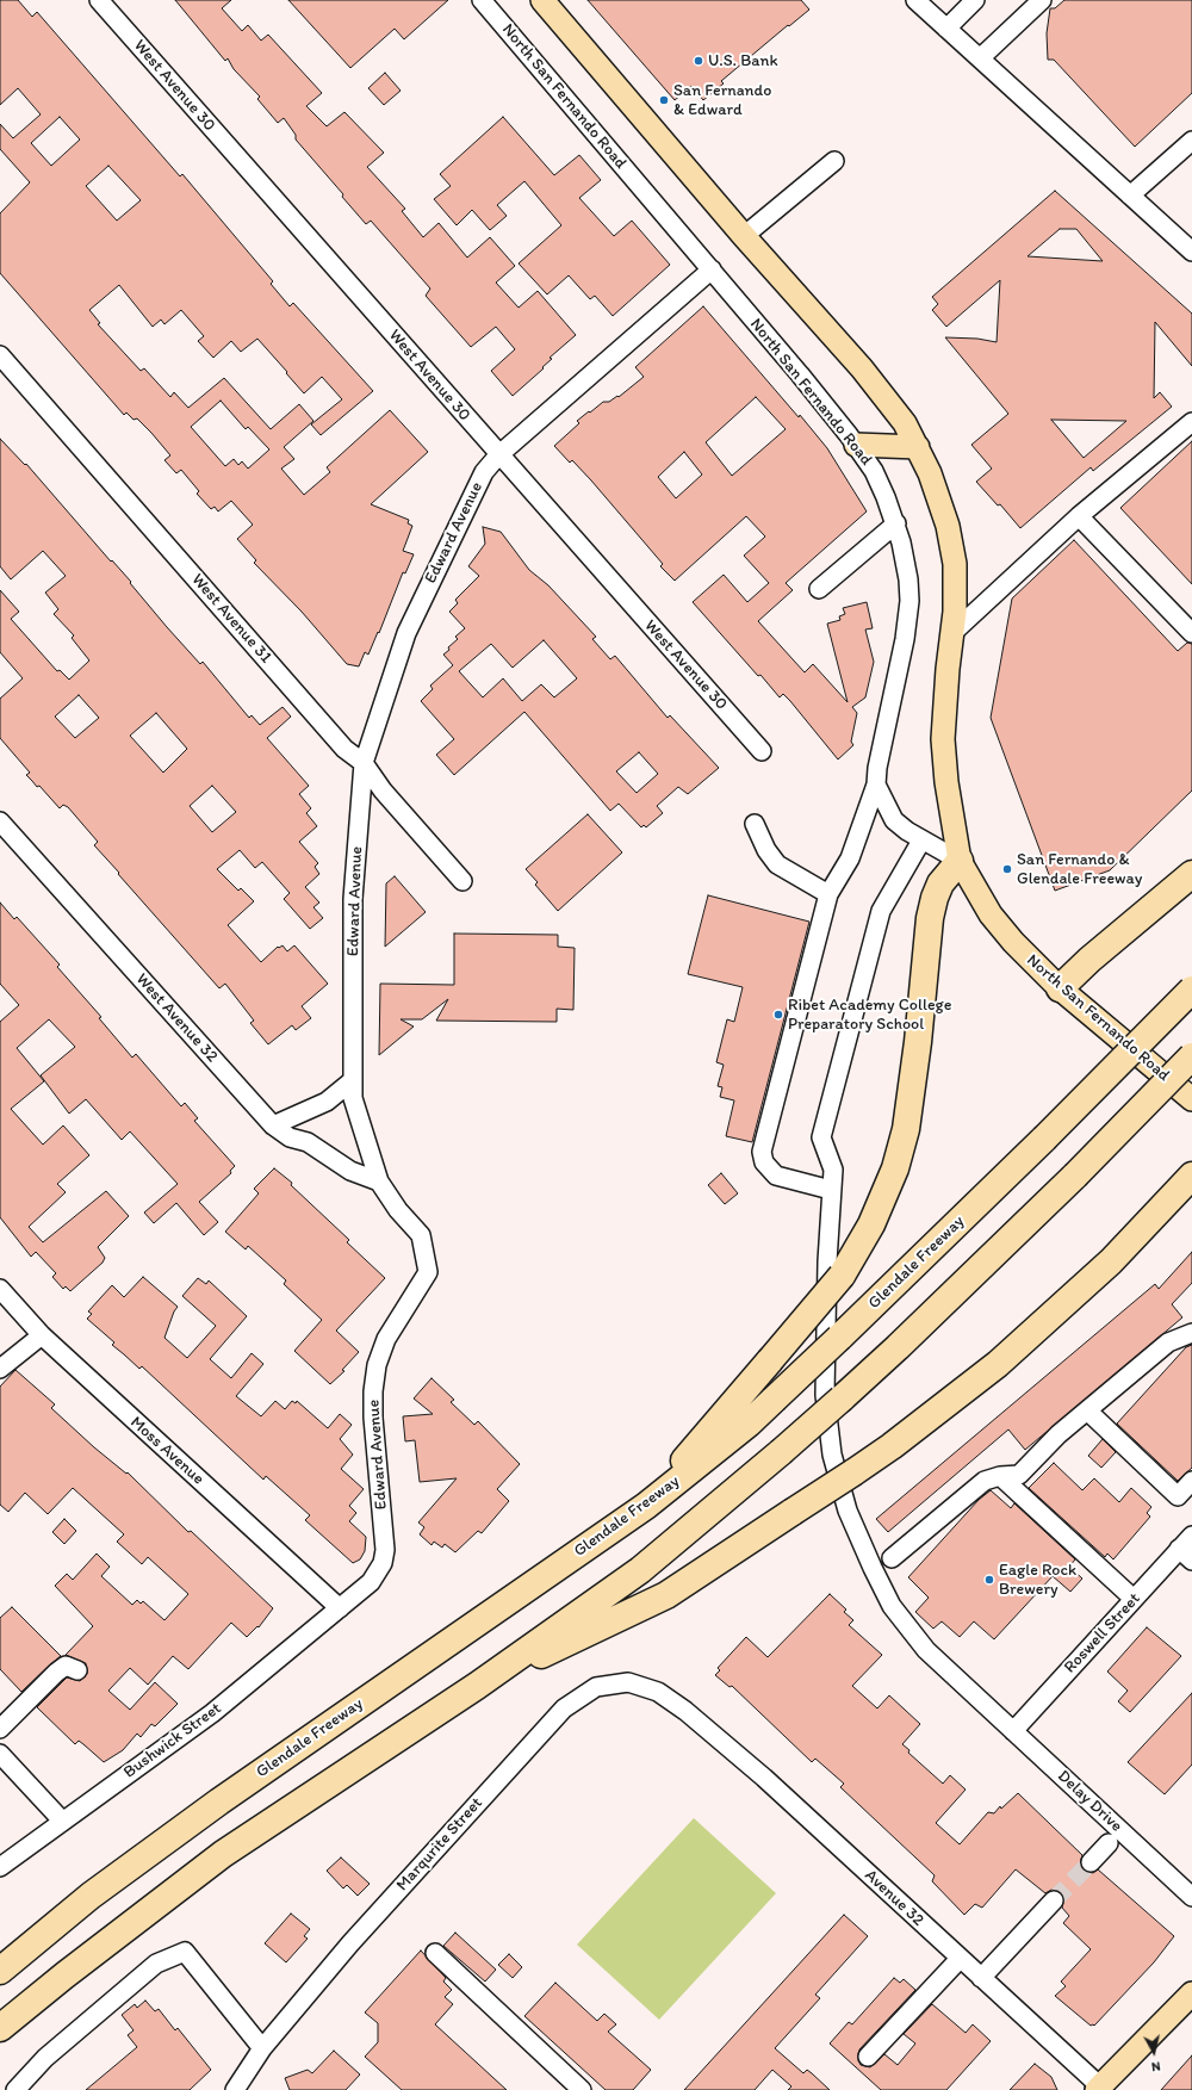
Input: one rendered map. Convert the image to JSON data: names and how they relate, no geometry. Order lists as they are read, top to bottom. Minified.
{"streets":{"highway":["Glendale Freeway"],"main road":["North San Fernando Road"],"street":["West Avenue 30","Edward Avenue","West Avenue 31","West Avenue 32","Moss Avenue","Roswell Street","Bushwick Street","Delay Drive","Marqurite Street","Avenue 32"]},"crossings":[["West Avenue 30","Edward Avenue"],["North San Fernando Road","Edward Avenue"],["North San Fernando Road","Delay Drive"],["Edward Avenue","West Avenue 31"],["Edward Avenue","West Avenue 32"],["Edward Avenue","Moss Avenue"],["Edward Avenue","Bushwick Street"],["Moss Avenue","Bushwick Street"],["Roswell Street","Delay Drive"],["Marqurite Street","Avenue 32"]],"places":["U.S. Bank","San Fernando & Edward","San Fernando & Glendale Freeway","Ribet Academy College Preparatory School","Eagle Rock Brewery"],"north":"bottom"}
